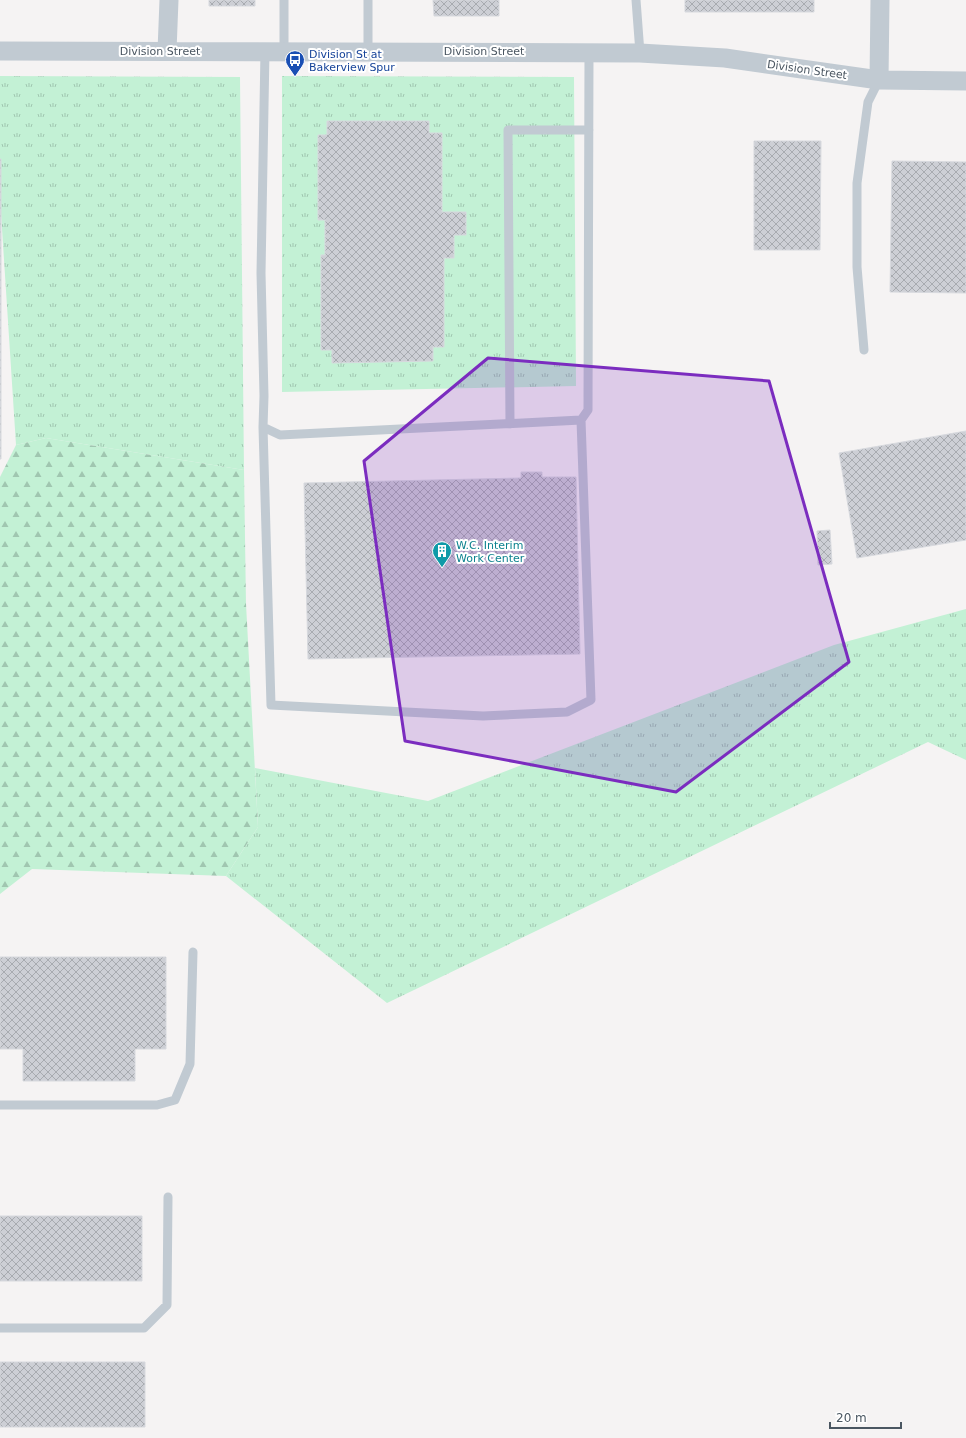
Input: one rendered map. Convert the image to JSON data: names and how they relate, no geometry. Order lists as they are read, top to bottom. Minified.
{"streets":{"street":["Division Street"]},"places":{"bus stop":["Division St at Bakerview Spur"],"building":["W.C. Interim Work Center"]},"scale_bar":"20 m"}
